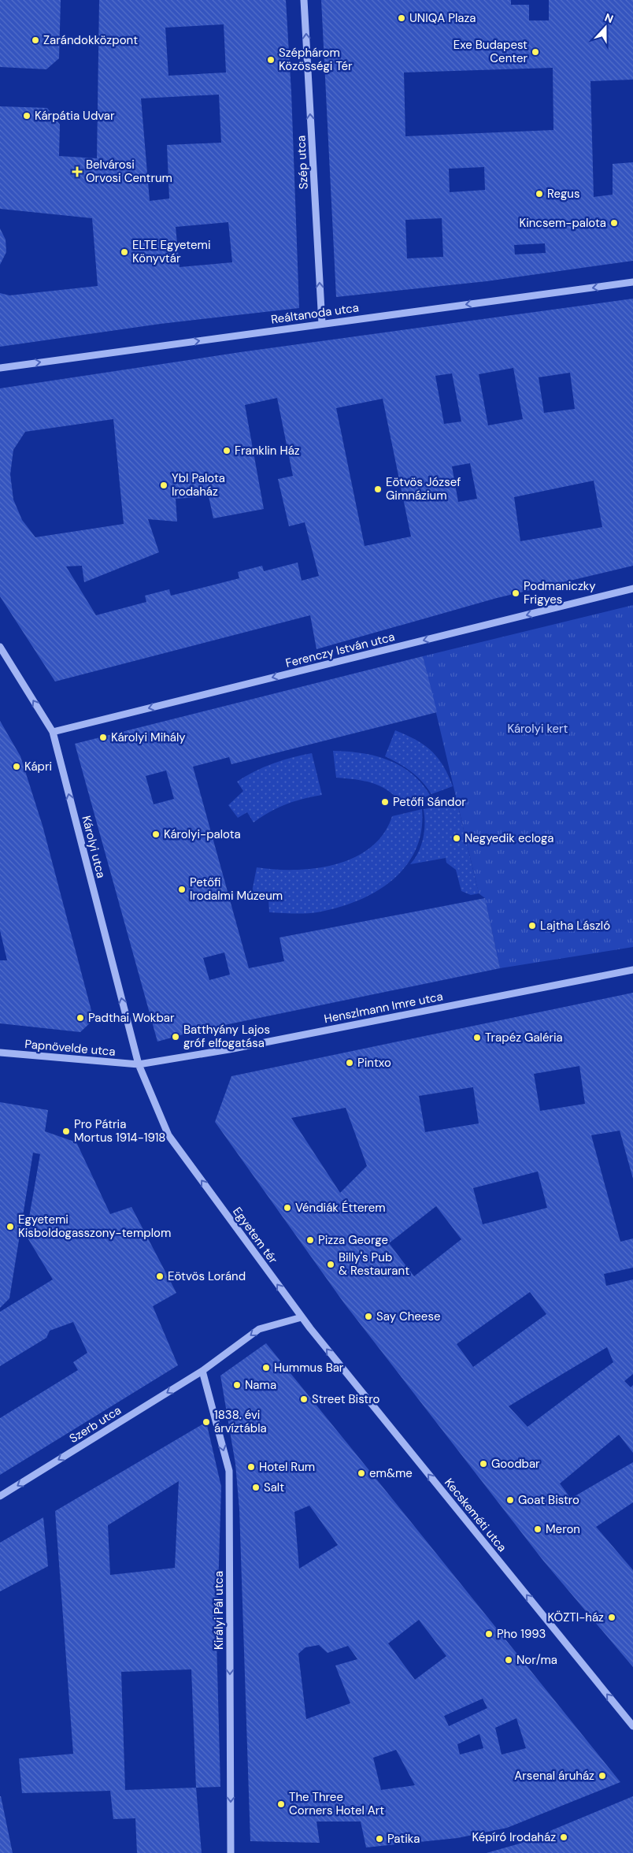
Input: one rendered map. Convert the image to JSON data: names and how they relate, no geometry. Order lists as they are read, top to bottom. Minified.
{"streets":{"street":["Szép utca","Reáltanoda utca","Ferenczy István utca","Károlyi utca","Henszlmann Imre utca","Papnövelde utca","Egyetem tér","Szerb utca","Kecskeméti utca","Királyi Pál utca"]},"crossings":[["Szép utca","Reáltanoda utca"],["Ferenczy István utca","Károlyi utca"],["Károlyi utca","Henszlmann Imre utca"],["Károlyi utca","Papnövelde utca"],["Károlyi utca","Egyetem tér"],["Henszlmann Imre utca","Papnövelde utca"],["Henszlmann Imre utca","Egyetem tér"],["Papnövelde utca","Egyetem tér"],["Egyetem tér","Kecskeméti utca"],["Szerb utca","Királyi Pál utca"]],"one_way":["Szép utca","Ferenczy István utca","Károlyi utca","Egyetem tér","Szerb utca","Kecskeméti utca","Királyi Pál utca"],"parks":["Károlyi kert"],"places":{"other":["UNIQA Plaza","Zarándokközpont","Exe Budapest Center","Széphárom Közösségi Tér","Kárpátia Udvar","Regus","Kincsem-palota","ELTE Egyetemi Könyvtár","Franklin Ház","Ybl Palota Irodaház","Eötvös József Gimnázium","Podmaniczky Frigyes","Károlyi Mihály","Kápri","Petőfi Sándor","Károlyi-palota","Negyedik ecloga","Petőfi Irodalmi Múzeum","Lajtha László","Padthai Wokbar","Batthyány Lajos gróf elfogatása","Trapéz Galéria","Pintxo","Pro Pátria Mortus 1914-1918","Véndiák Étterem","Egyetemi Kisboldogasszony-templom","Pizza George","Billy's Pub & Restaurant","Eötvös Loránd","Say Cheese","Hummus Bar","Nama","Street Bistro","1838. évi árvíztábla","Goodbar","Hotel Rum","em&me","Salt","Goat Bistro","Meron","KÖZTI-ház","Pho 1993","Nor/ma","Arsenal áruház","The Three Corners Hotel Art","Képíró Irodaház","Patika"],"health":["Belvárosi Orvosi Centrum"]},"north":"top"}
